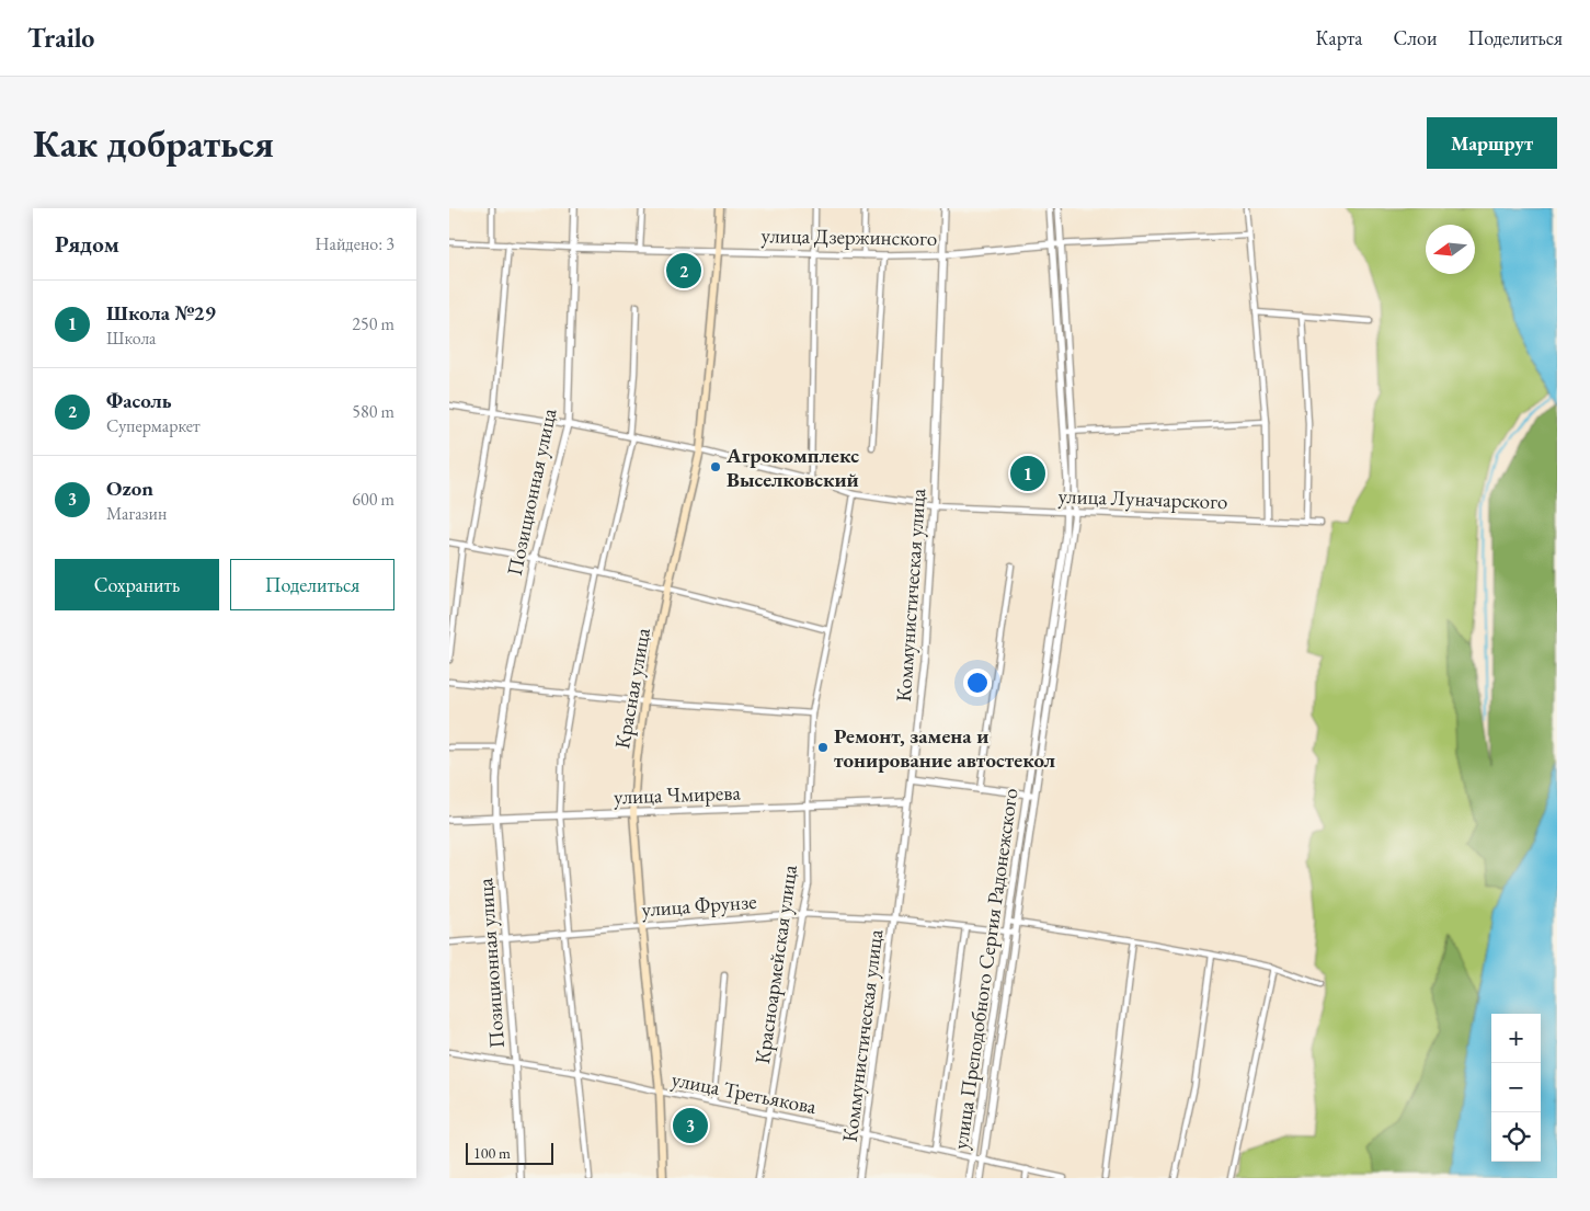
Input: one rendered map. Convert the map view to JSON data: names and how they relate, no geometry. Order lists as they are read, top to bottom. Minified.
{"streets":{"main road":["Красная улица"],"street":["улица Дзержинского","Позиционная улица","улица Луначарского","Коммунистическая улица","улица Чмирева","улица Фрунзе","Красноармейская улица","улица Преподобного Сергия Радонежского","улица Третьякова"]},"crossings":[["улица Дзержинского","Позиционная улица"],["улица Дзержинского","Коммунистическая улица"],["улица Дзержинского","Красная улица"],["улица Дзержинского","улица Преподобного Сергия Радонежского"],["Позиционная улица","улица Луначарского"],["Позиционная улица","улица Чмирева"],["Позиционная улица","улица Фрунзе"],["Позиционная улица","улица Третьякова"],["улица Луначарского","Коммунистическая улица"],["улица Луначарского","Красная улица"],["улица Луначарского","Красноармейская улица"],["улица Луначарского","улица Преподобного Сергия Радонежского"],["Коммунистическая улица","улица Чмирева"],["Коммунистическая улица","улица Фрунзе"],["Коммунистическая улица","улица Третьякова"],["Красная улица","улица Чмирева"],["Красная улица","улица Фрунзе"],["Красная улица","улица Третьякова"],["улица Чмирева","Красноармейская улица"],["улица Фрунзе","Красноармейская улица"],["улица Фрунзе","улица Преподобного Сергия Радонежского"],["Красноармейская улица","улица Третьякова"],["улица Преподобного Сергия Радонежского","улица Третьякова"]],"places":["Агрокомплекс Выселковский","Ремонт, замена и тонирование автостекол"],"scale_bar":"100 m","north":"left","page":{"header":"Trailo","nav":["Карта","Слои","Поделиться"],"buttons":["Маршрут",["Сохранить","Поделиться"]],"title":"Как добраться","heading":["Рядом","Найдено: 3"],"pins":["2","1","3"],"list":[{"mark":"1","name":"Школа №29","note":"Школа","value":"250 m"},{"mark":"2","name":"Фасоль","note":"Супермаркет","value":"580 m"},{"mark":"3","name":"Ozon","note":"Магазин","value":"600 m"}],"map_buttons":["+","−"],"scale":"100 m"}}
